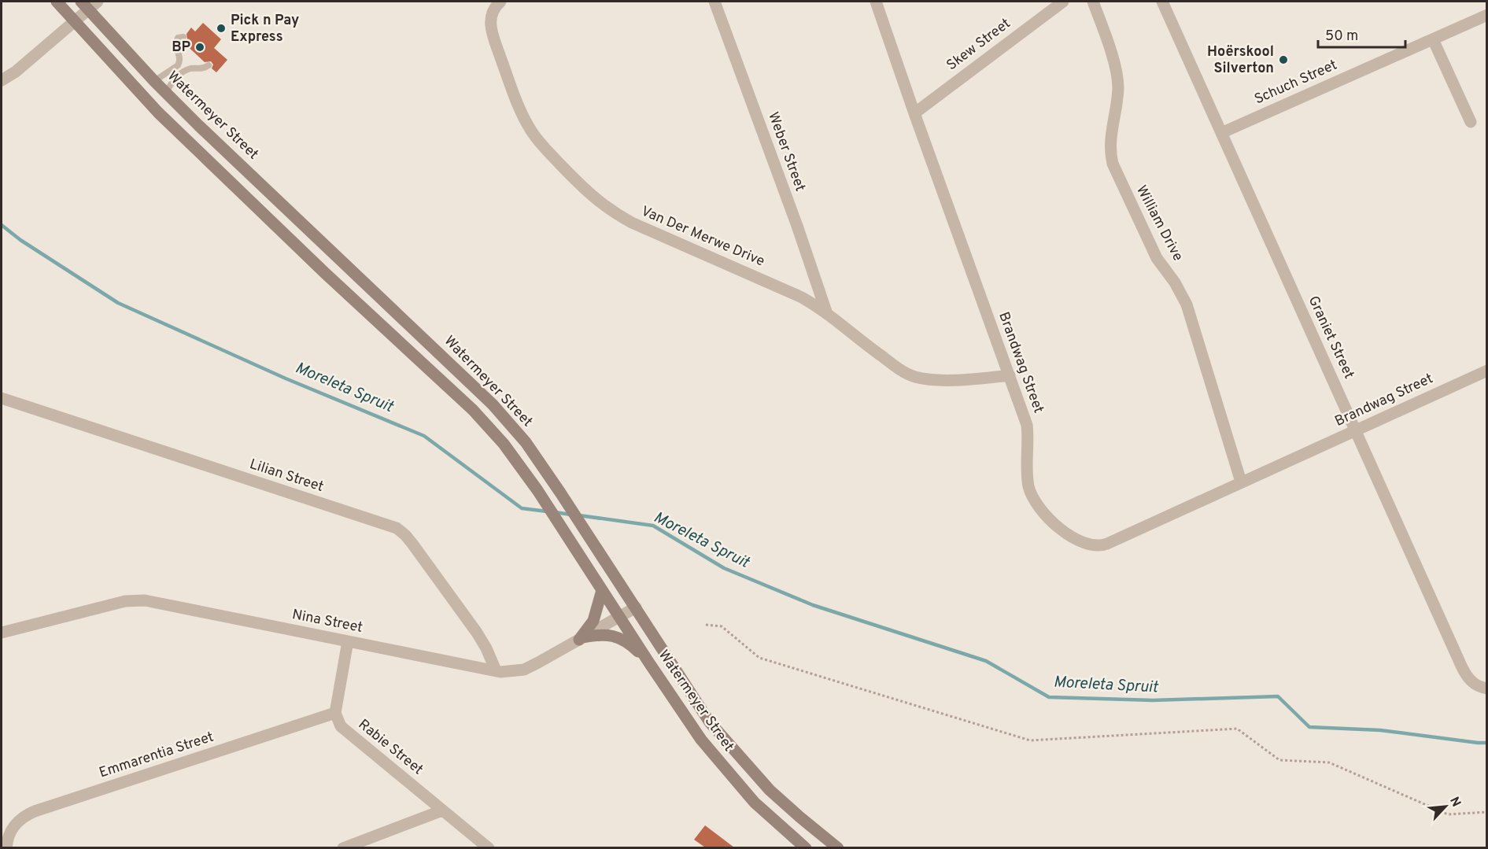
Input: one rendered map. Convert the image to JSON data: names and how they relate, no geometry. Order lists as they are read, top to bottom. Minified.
{"streets":{"main road":["Watermeyer Street"],"street":["Skew Street","Schuch Street","Weber Street","William Drive","Van Der Merwe Drive","Graniet Street","Brandwag Street","Lilian Street","Nina Street","Rabie Street","Emmarentia Street"]},"crossings":[["Skew Street","Brandwag Street"],["Schuch Street","Graniet Street"],["Watermeyer Street","Nina Street"],["Weber Street","Van Der Merwe Drive"],["William Drive","Brandwag Street"],["Van Der Merwe Drive","Brandwag Street"],["Graniet Street","Brandwag Street"],["Lilian Street","Nina Street"],["Rabie Street","Emmarentia Street"]],"water":["Moreleta Spruit"],"places":["Pick n Pay Express","BP","Hoërskool Silverton"],"scale_bar":"50 m","north":"top right"}
